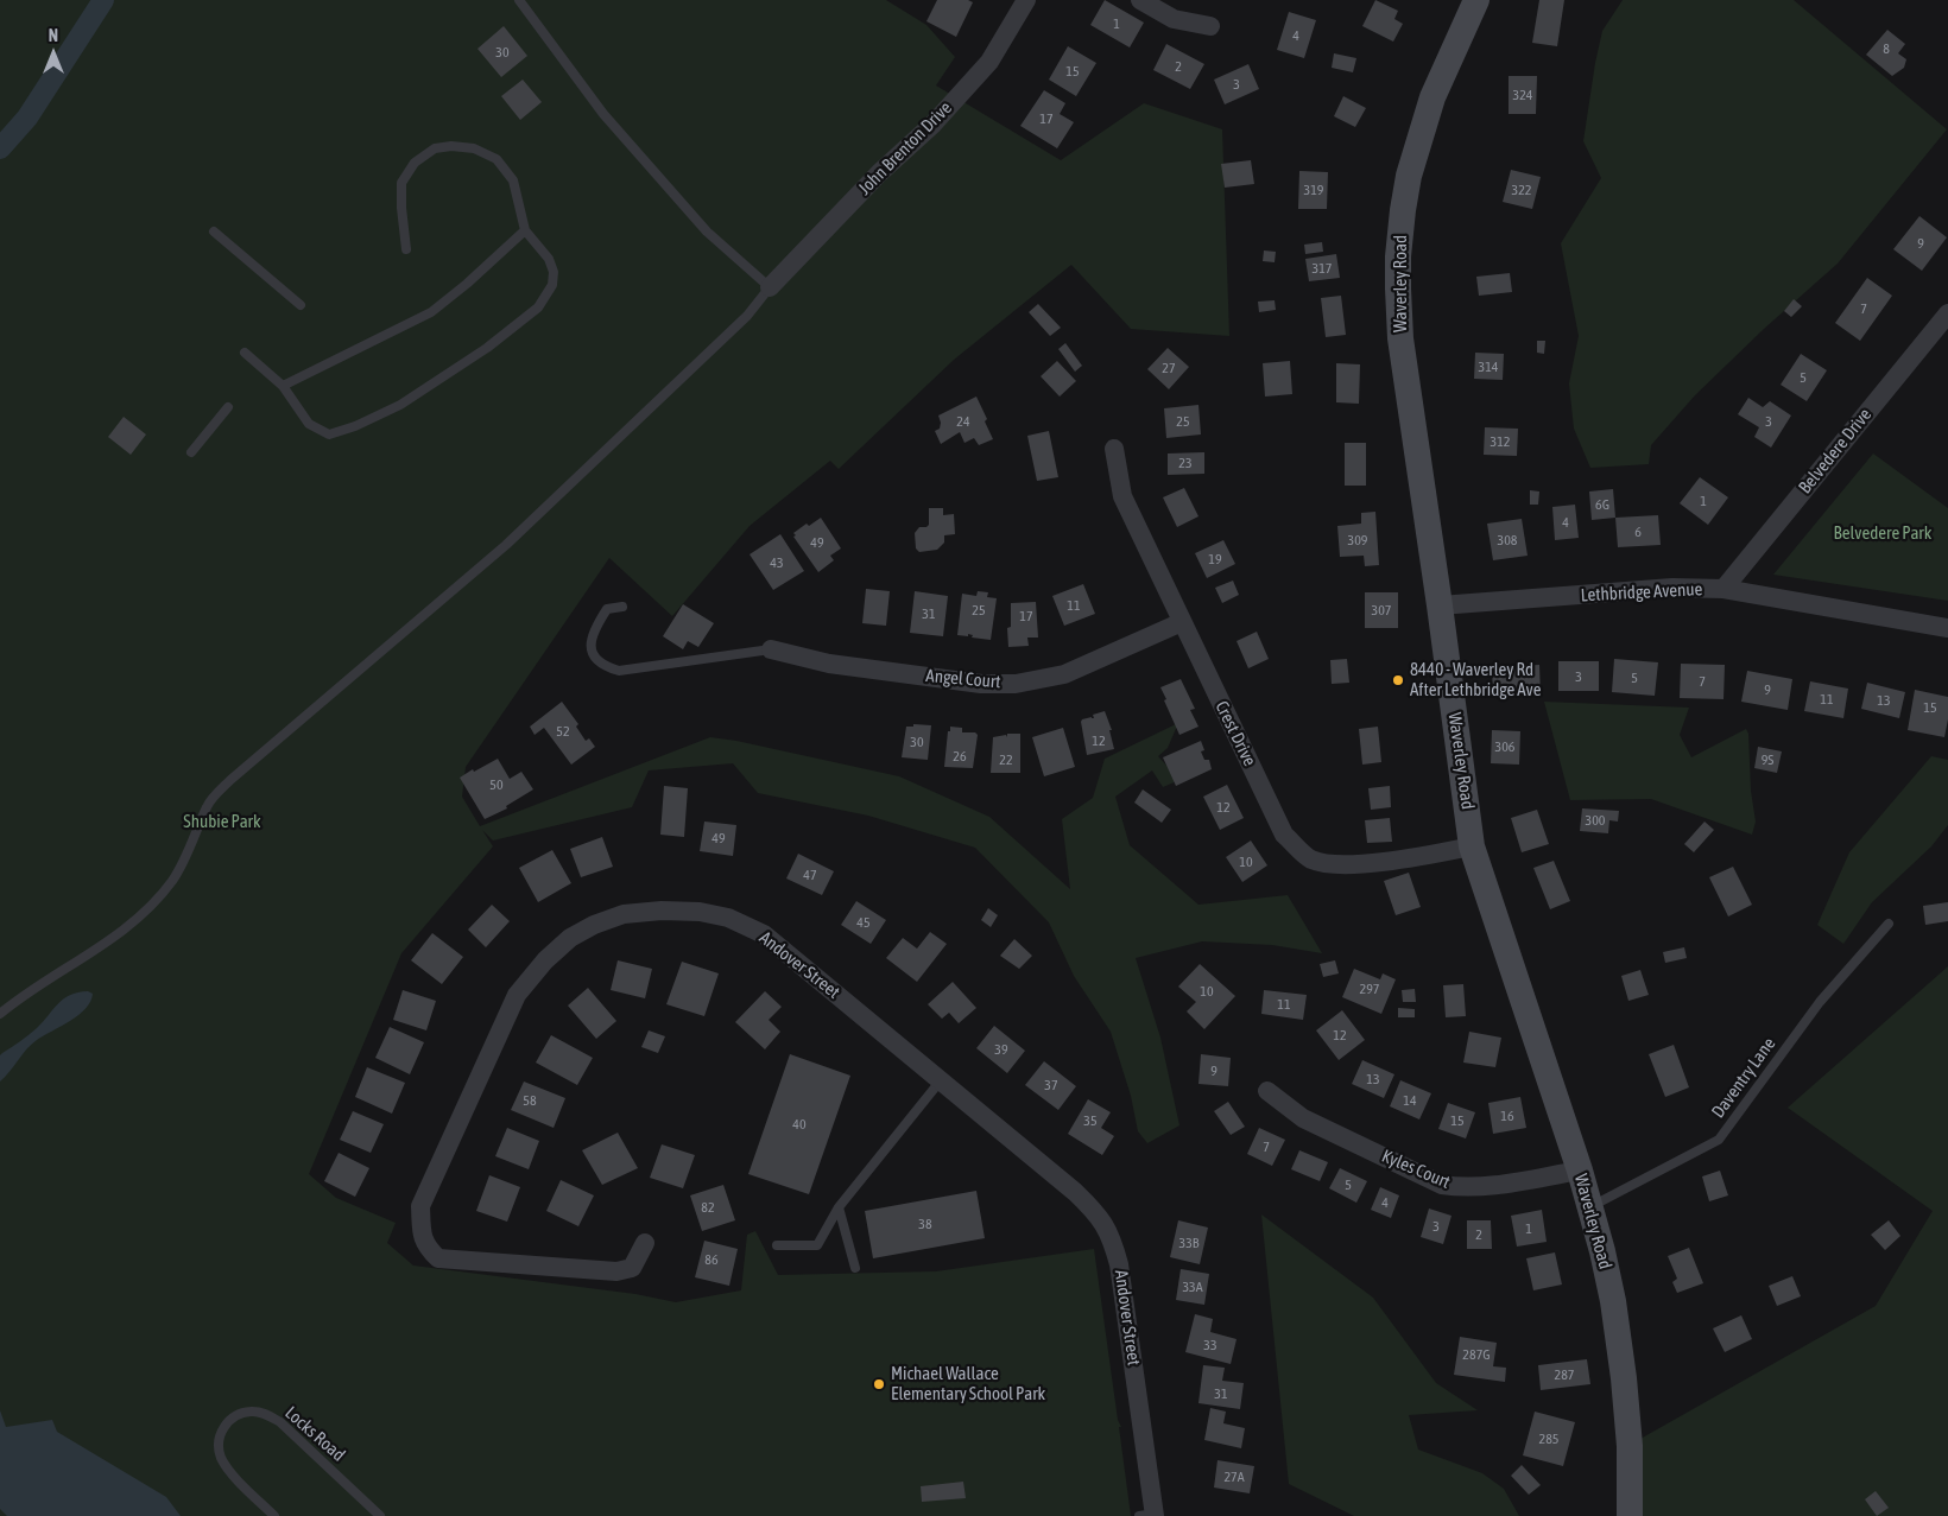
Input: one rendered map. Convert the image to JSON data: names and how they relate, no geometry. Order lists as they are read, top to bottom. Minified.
{"streets":{"main road":["Waverley Road"],"street":["John Brenton Drive","Belvedere Drive","Lethbridge Avenue","Angel Court","Crest Drive","Andover Street","Kyles Court"],"lane":["Daventry Lane","Locks Road"]},"crossings":[["Waverley Road","Lethbridge Avenue"],["Waverley Road","Crest Drive"],["Waverley Road","Daventry Lane"],["Waverley Road","Kyles Court"],["Belvedere Drive","Lethbridge Avenue"],["Angel Court","Crest Drive"]],"parks":["Belvedere Park","Shubie Park"],"places":["8440 - Waverley Rd After Lethbridge Ave","Michael Wallace Elementary School Park"],"house_numbers":["1","4","8","30","2","15","3","324","17","319","322","9","317","7","314","27","5","24","25","3","312","23","1","6G","4","6","309","308","49","19","43","11","25","307","31","17","3","5","7","9","11","13","15","52","12","30","306","26","22","9S","50","12","300","49","10","47","45","297","10","11","12","39","9","13","37","58","14","16","35","15","40","7","5","4","82","38","3","1","2","33B","86","33A","33","287G","287","31","285","27A"],"north":"top"}
